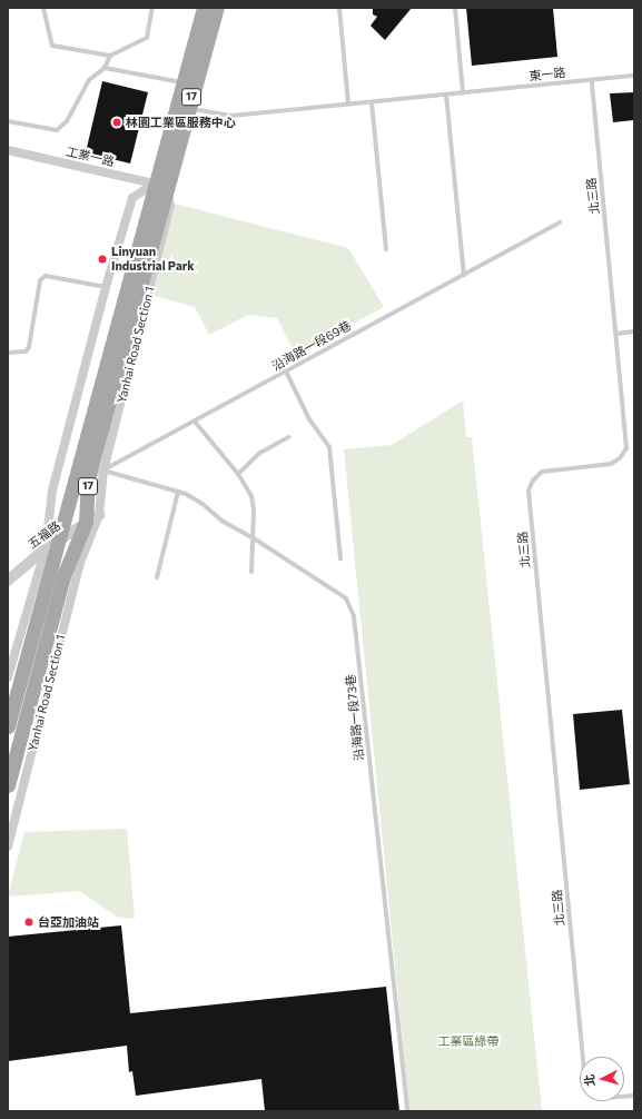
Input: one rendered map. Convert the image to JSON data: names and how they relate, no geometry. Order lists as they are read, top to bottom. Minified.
{"streets":{"main road":["17","Yanhai Road Section 1"],"street":["工業一路","五福路"],"lane":["東一路","北三路","沿海路一段69巷","沿海路一段73巷"]},"crossings":[["東一路","17"],["東一路","北三路"],["17","工業一路"],["17","Yanhai Road Section 1"],["工業一路","Yanhai Road Section 1"],["Yanhai Road Section 1","沿海路一段69巷"],["Yanhai Road Section 1","五福路"],["Yanhai Road Section 1","沿海路一段73巷"],["沿海路一段69巷","沿海路一段73巷"]],"parks":["工業區綠帶"],"places":["林園工業區服務中心","Linyuan Industrial Park","台亞加油站"],"north":"left"}
